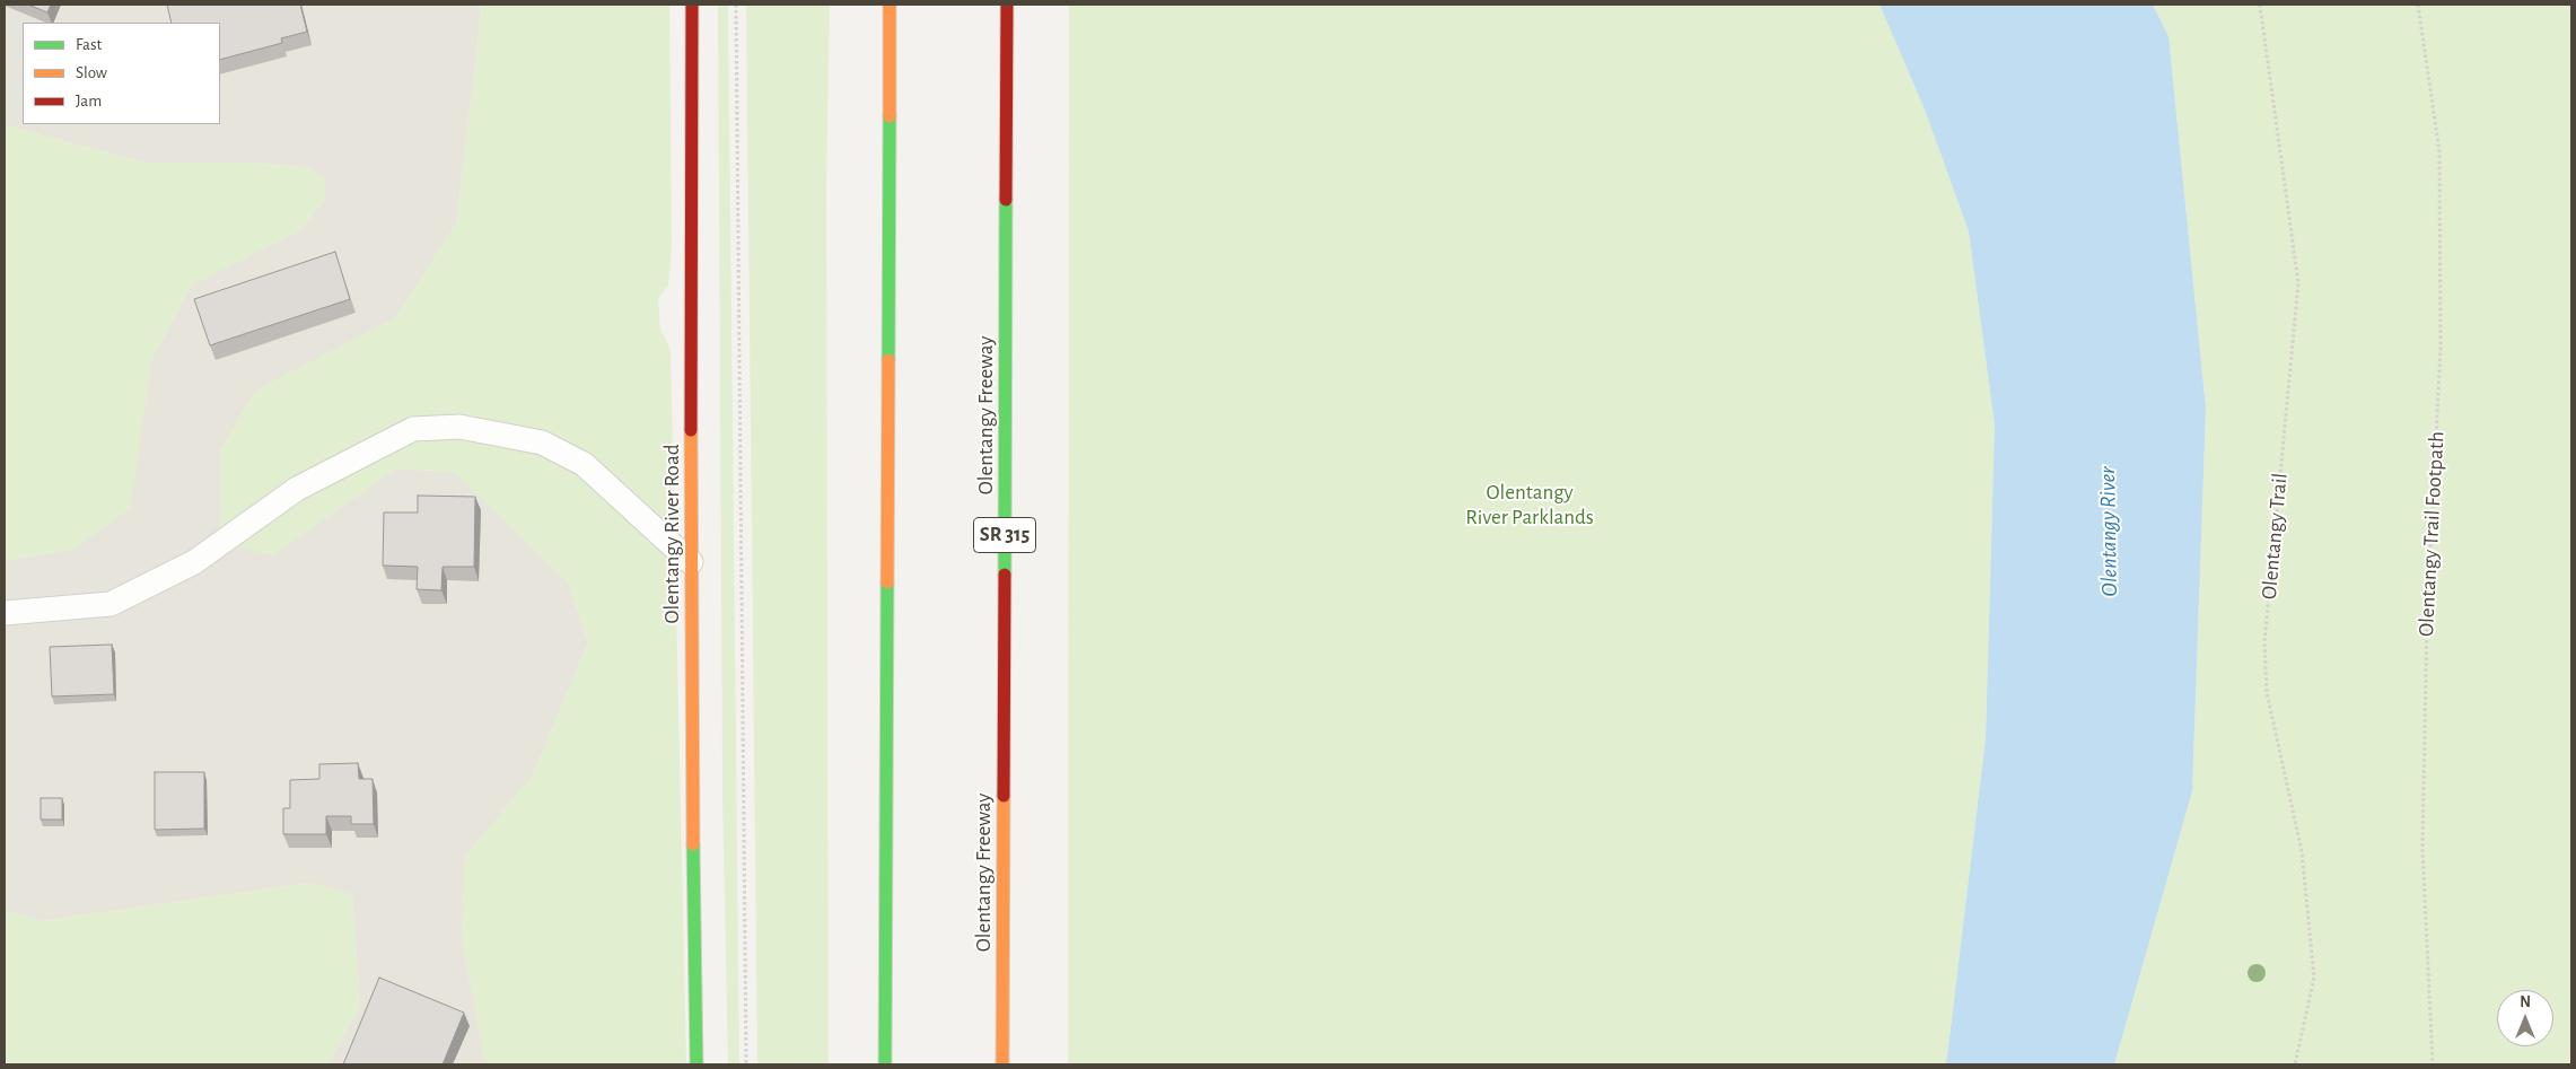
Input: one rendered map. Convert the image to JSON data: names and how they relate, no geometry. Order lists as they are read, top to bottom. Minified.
{"streets":{"main road":["Olentangy Freeway","Olentangy River Road","SR 315"],"path":["Olentangy Trail Footpath","Olentangy Trail"]},"water":["Olentangy River"],"parks":["Olentangy River Parklands"],"legend":["Fast","Slow","Jam"],"north":"top"}
